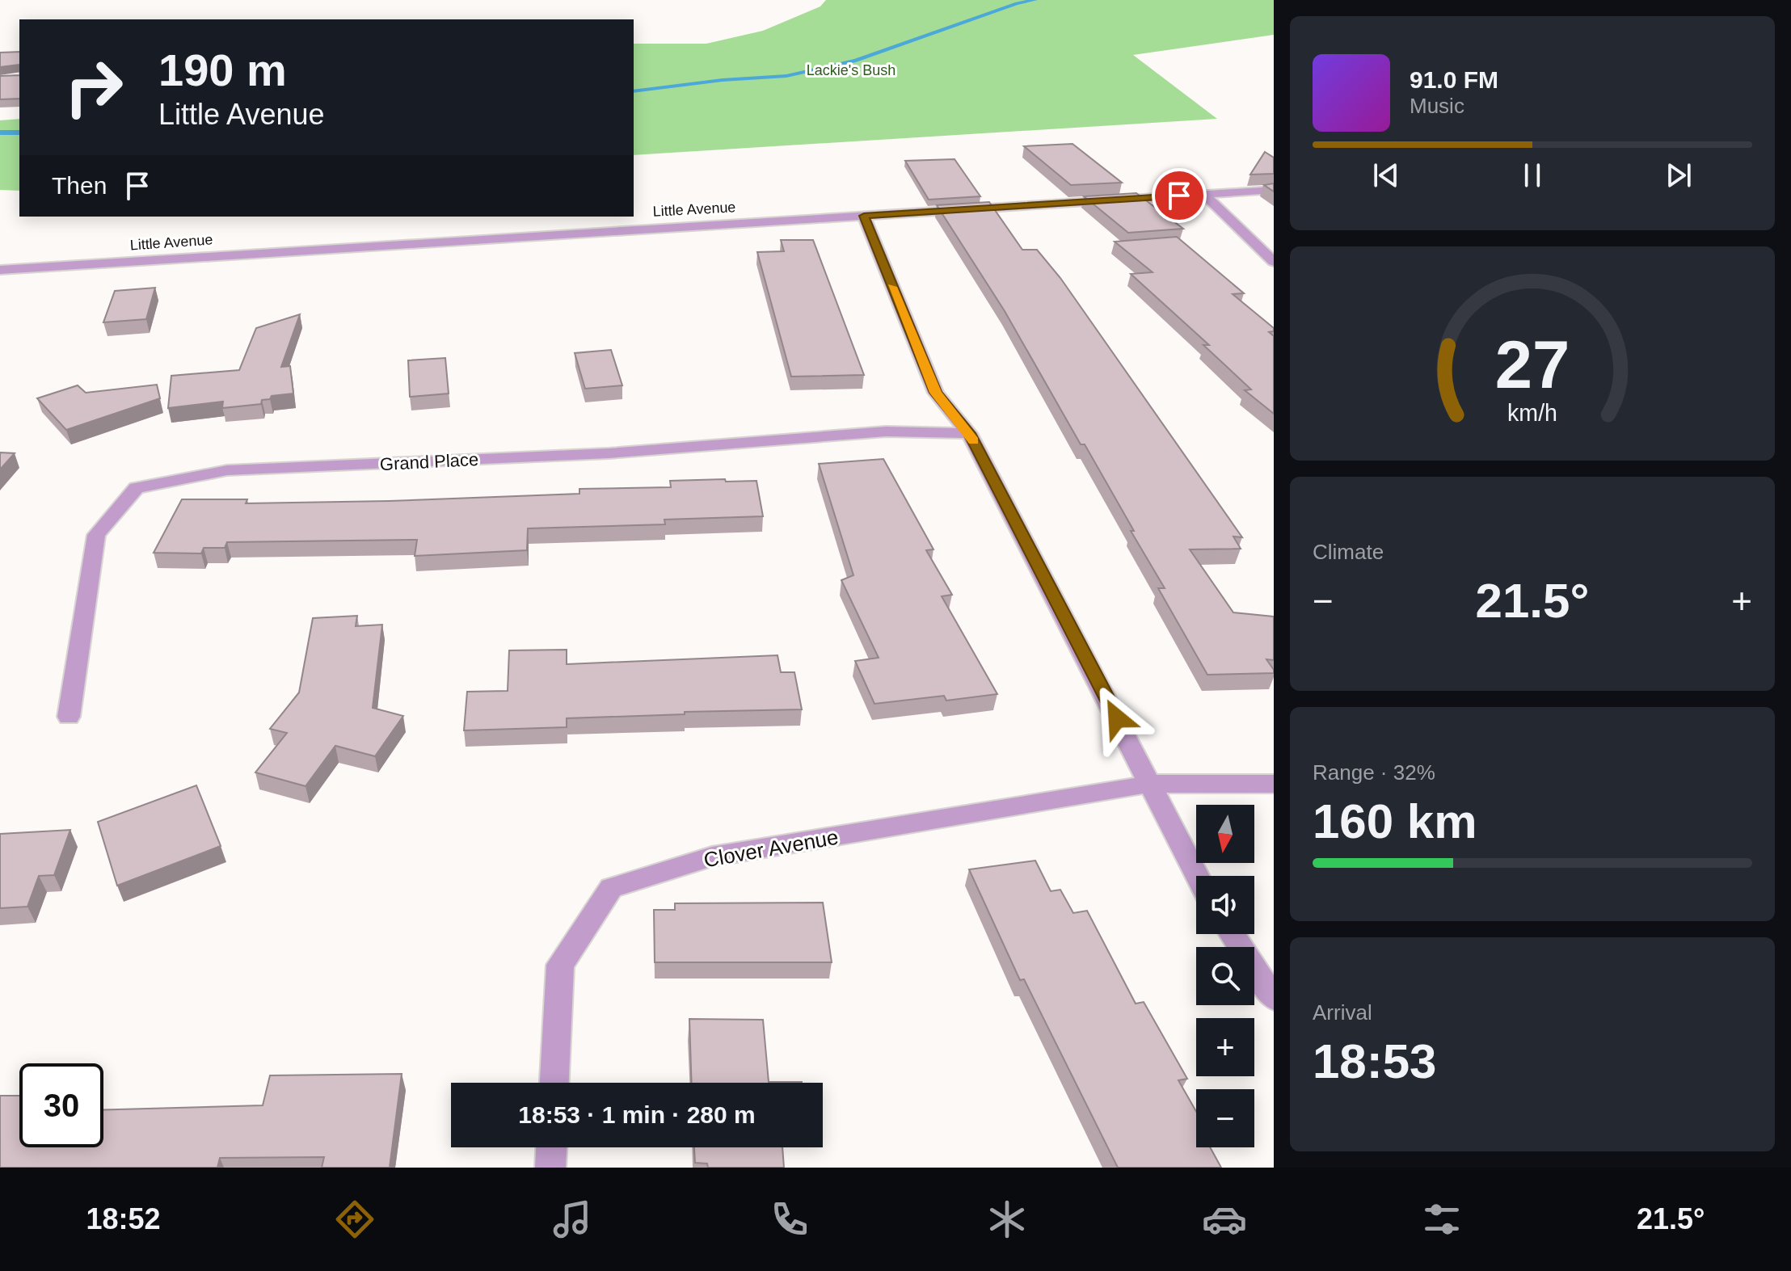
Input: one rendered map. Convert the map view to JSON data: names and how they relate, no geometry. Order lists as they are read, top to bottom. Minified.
{"streets":{"street":["Little Avenue","Grand Place","Clover Avenue"]},"parks":["Lackie's Bush"],"north":"bottom","page":{"turn":["190 m","Little Avenue"],"song":["91.0 FM","Music"],"then":"Then","tile":["Climate",["Range · 32%","160 km"],["Arrival","18:53"]],"heat":["−","21.5°","+"],"map_buttons":["+","−"],"limit":"30","trip":"18:53 · 1 min · 280 m","tabs":["18:52","21.5°"],"gauge":["27","km/h"]}}
